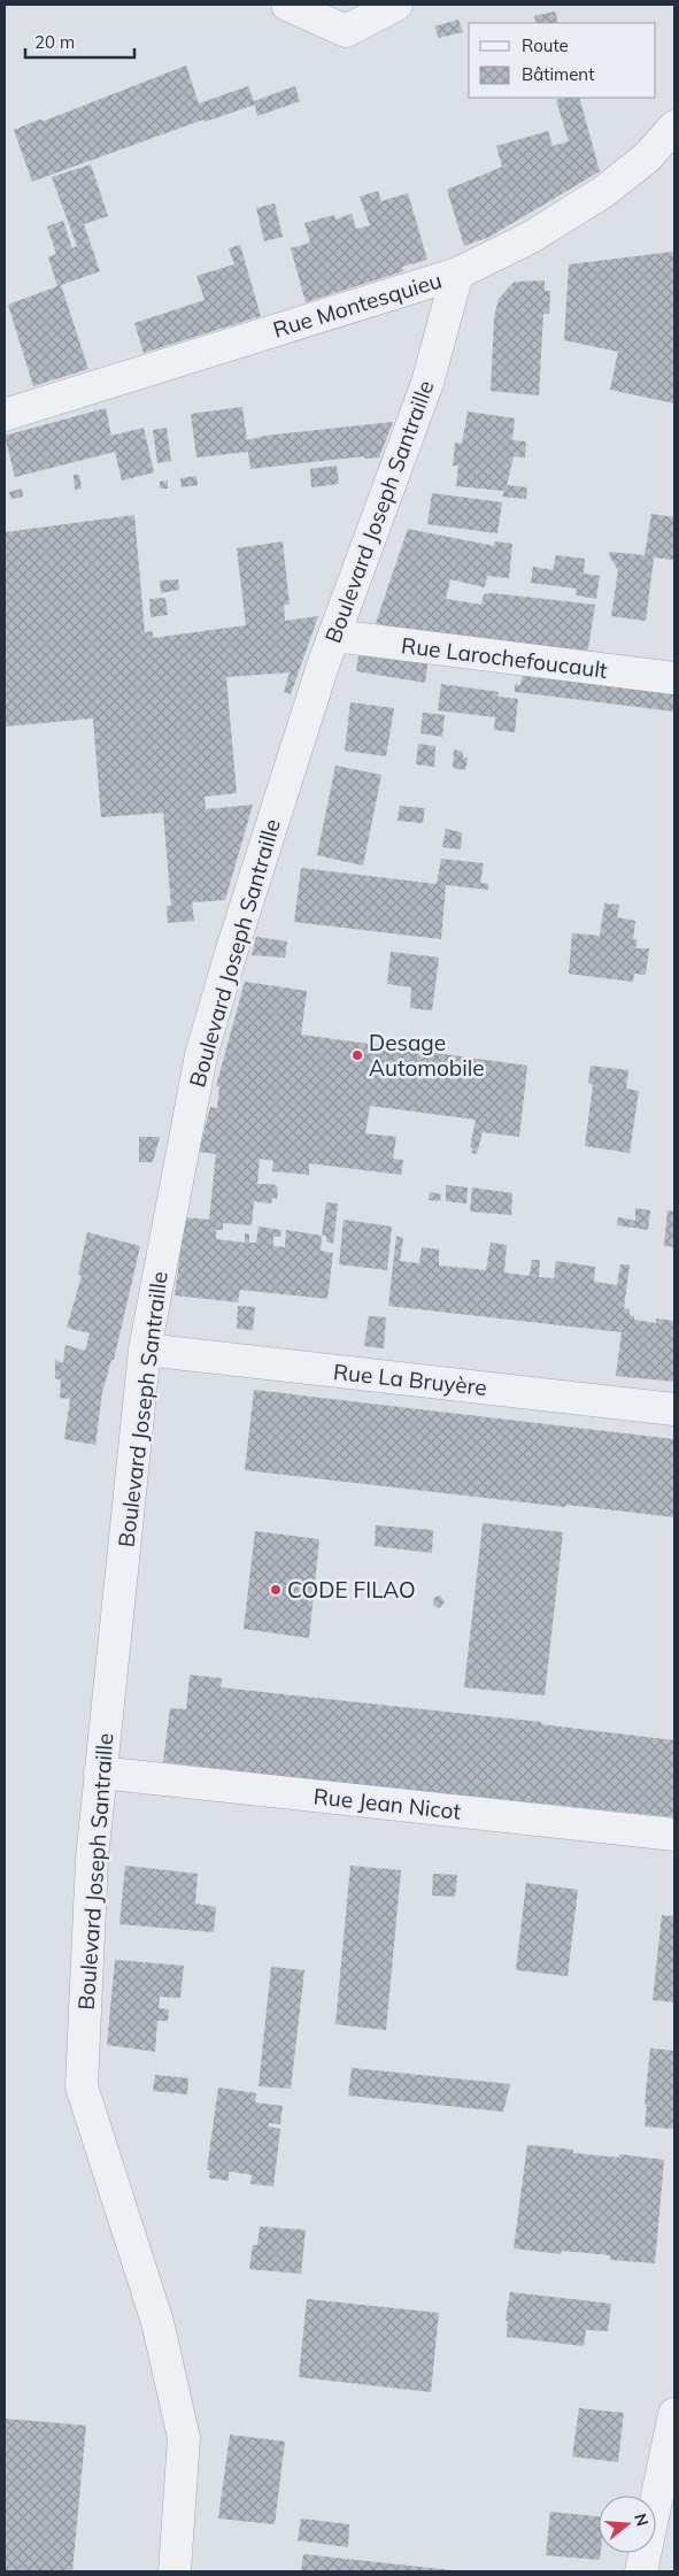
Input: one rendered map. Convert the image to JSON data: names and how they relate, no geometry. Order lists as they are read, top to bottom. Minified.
{"streets":{"street":["Rue Montesquieu","Boulevard Joseph Santraille","Rue Larochefoucault","Rue La Bruyère","Rue Jean Nicot"]},"crossings":[["Rue Montesquieu","Boulevard Joseph Santraille"],["Boulevard Joseph Santraille","Rue Larochefoucault"],["Boulevard Joseph Santraille","Rue La Bruyère"],["Boulevard Joseph Santraille","Rue Jean Nicot"]],"places":["Desage Automobile","CODE FILAO"],"legend":["Route","Bâtiment"],"scale_bar":"20 m","north":"right"}
